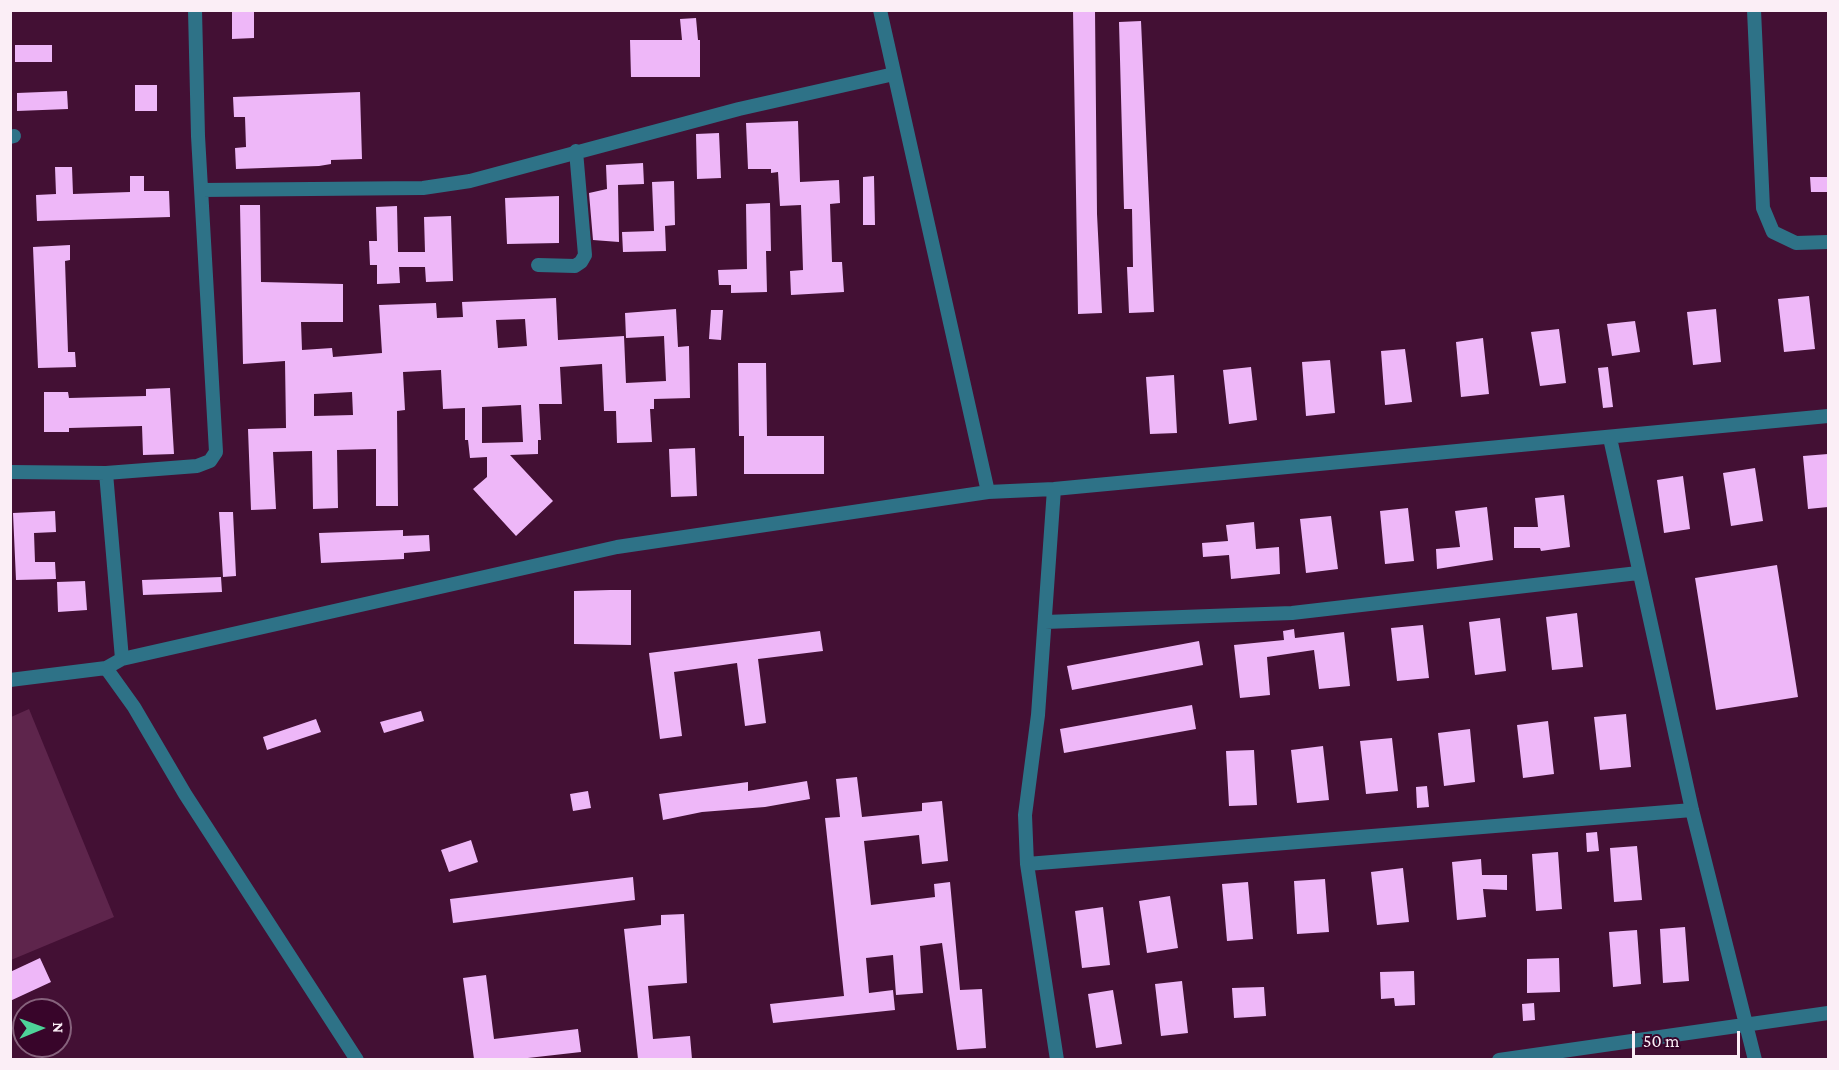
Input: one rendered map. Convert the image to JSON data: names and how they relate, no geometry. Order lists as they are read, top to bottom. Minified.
{"scale_bar":"50 m","north":"right"}
